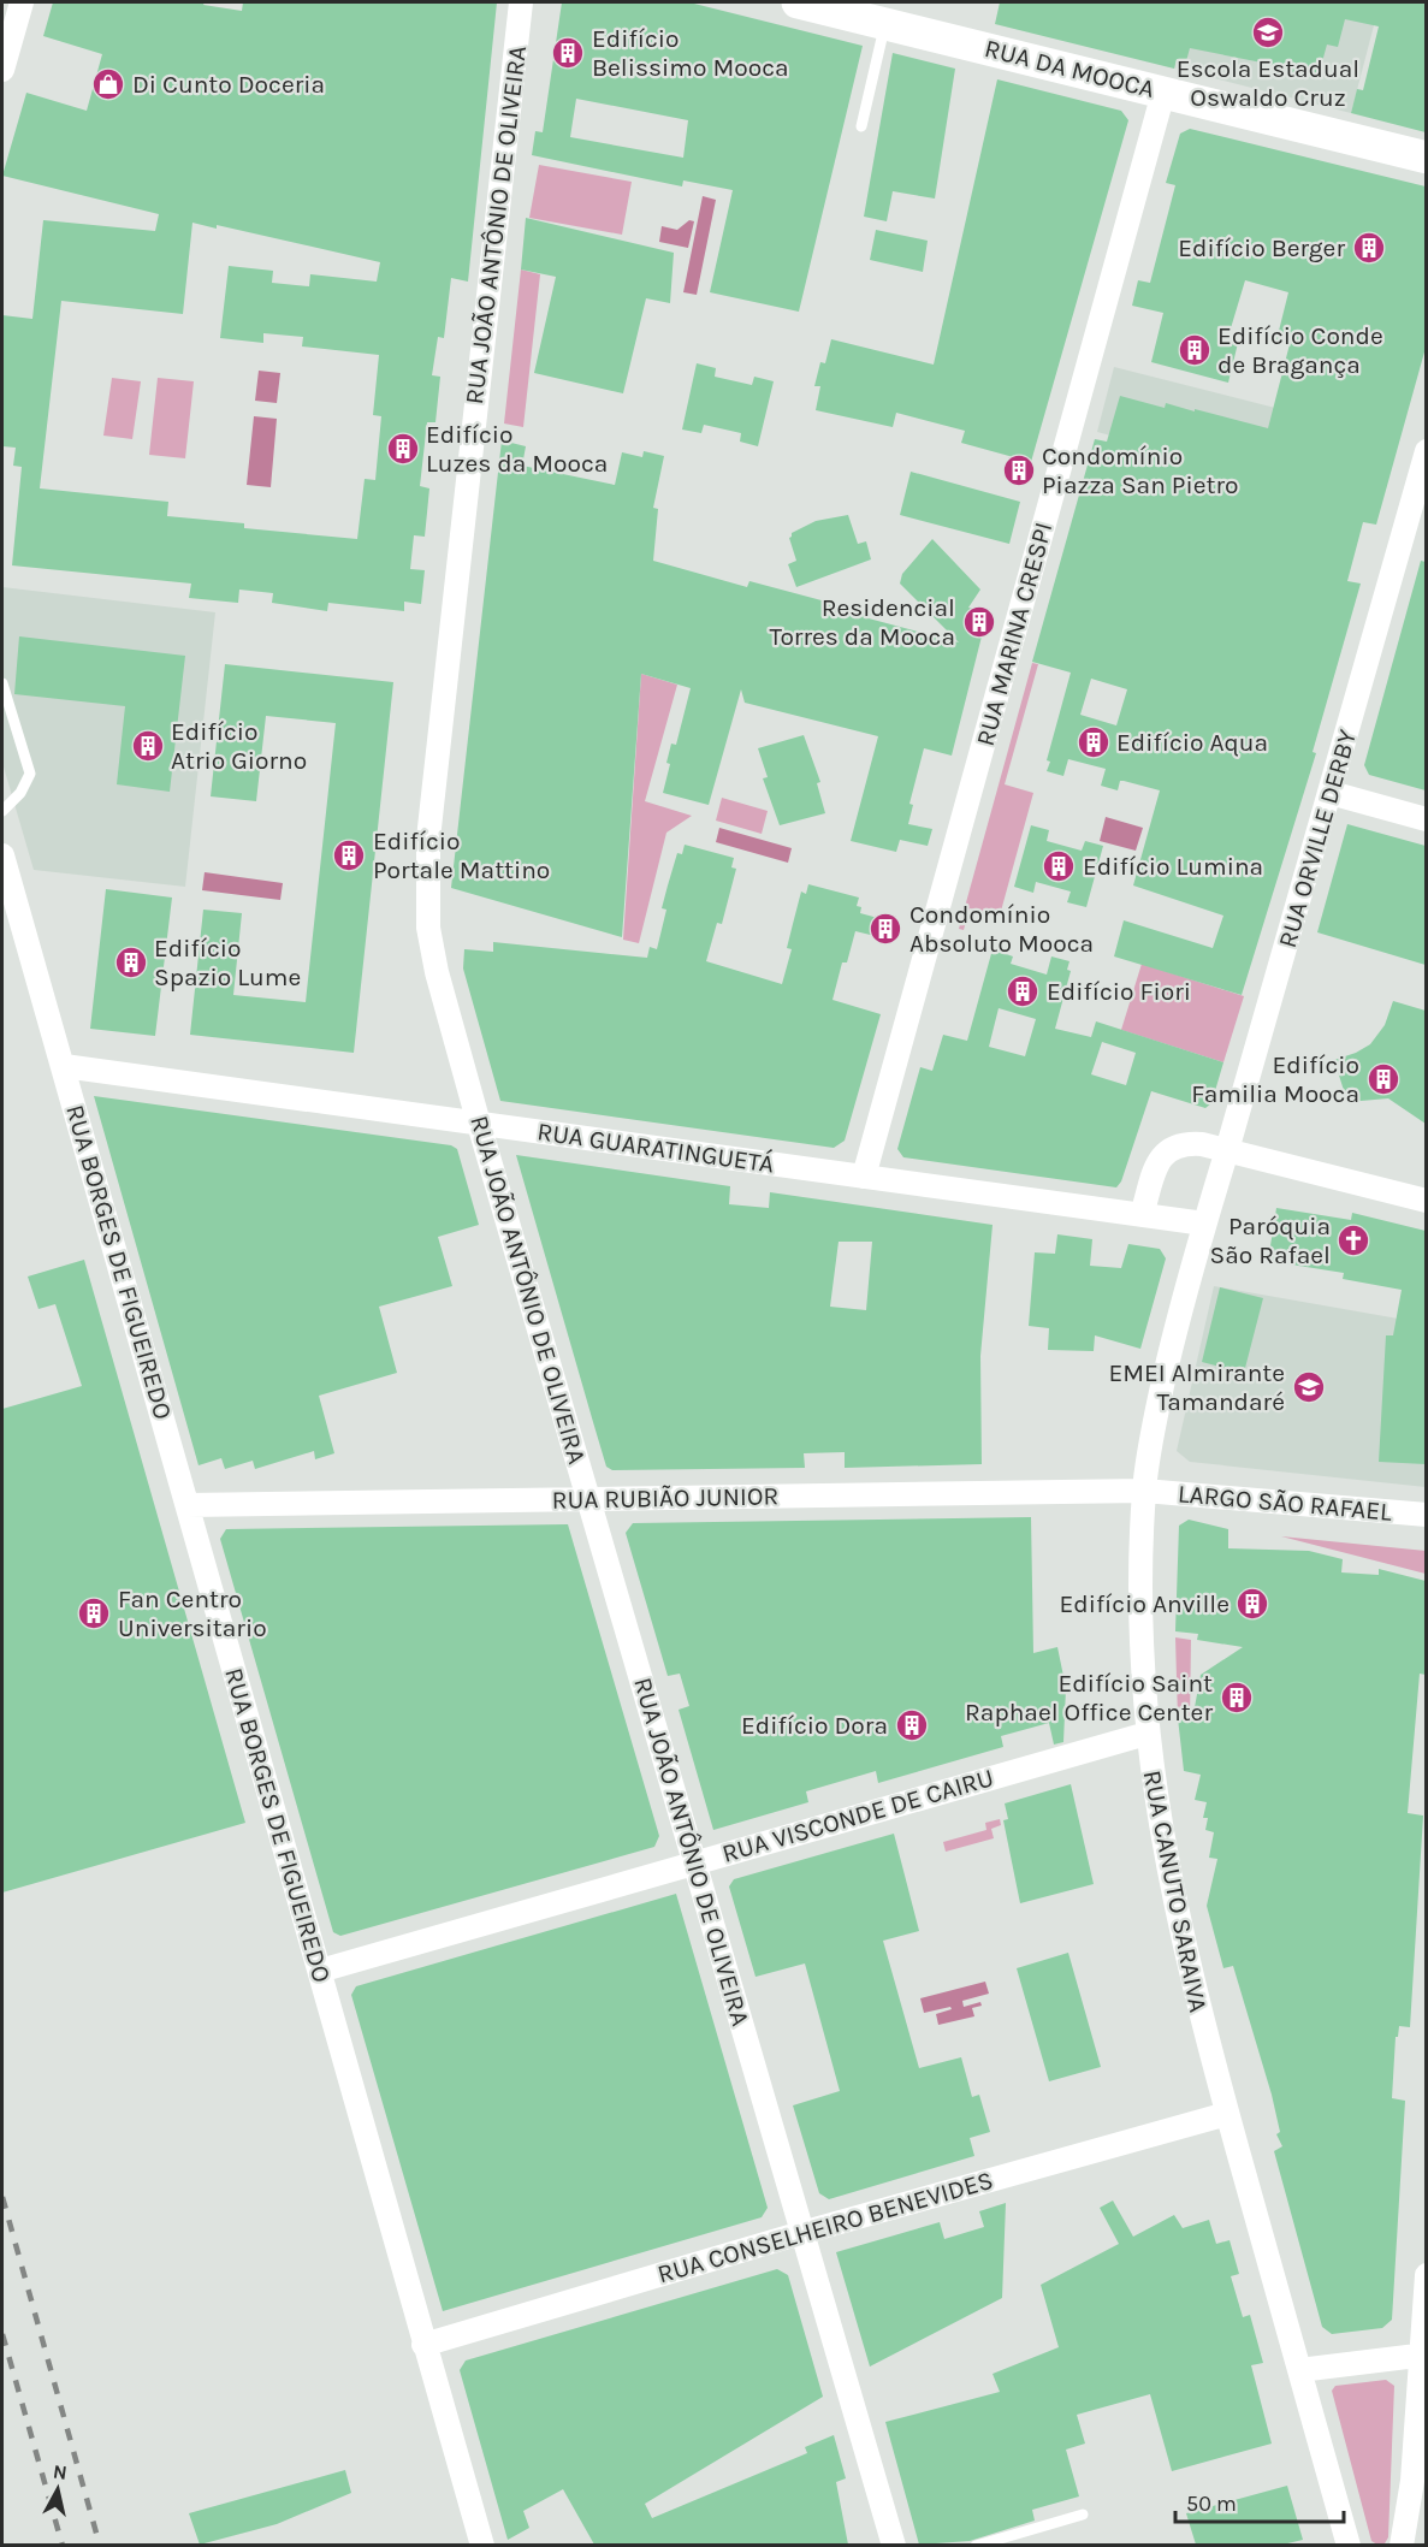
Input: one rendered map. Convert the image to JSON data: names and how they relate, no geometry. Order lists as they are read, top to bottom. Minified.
{"streets":{"main road":["RUA DA MOOCA"],"street":["RUA JOÃO ANTÔNIO DE OLIVEIRA","RUA MARINA CRESPI","RUA ORVILLE DERBY","RUA GUARATINGUETÁ","RUA BORGES DE FIGUEIREDO","RUA RUBIÃO JUNIOR","LARGO SÃO RAFAEL","RUA VISCONDE DE CAIRU","RUA CANUTO SARAIVA","RUA CONSELHEIRO BENEVIDES"]},"crossings":[["RUA DA MOOCA","RUA MARINA CRESPI"],["RUA JOÃO ANTÔNIO DE OLIVEIRA","RUA GUARATINGUETÁ"],["RUA JOÃO ANTÔNIO DE OLIVEIRA","RUA RUBIÃO JUNIOR"],["RUA JOÃO ANTÔNIO DE OLIVEIRA","RUA VISCONDE DE CAIRU"],["RUA JOÃO ANTÔNIO DE OLIVEIRA","RUA CONSELHEIRO BENEVIDES"],["RUA MARINA CRESPI","RUA GUARATINGUETÁ"],["RUA ORVILLE DERBY","RUA GUARATINGUETÁ"],["RUA ORVILLE DERBY","RUA CANUTO SARAIVA"],["RUA GUARATINGUETÁ","RUA BORGES DE FIGUEIREDO"],["RUA GUARATINGUETÁ","RUA CANUTO SARAIVA"],["RUA BORGES DE FIGUEIREDO","RUA RUBIÃO JUNIOR"],["RUA BORGES DE FIGUEIREDO","RUA VISCONDE DE CAIRU"],["RUA BORGES DE FIGUEIREDO","RUA CONSELHEIRO BENEVIDES"],["RUA RUBIÃO JUNIOR","LARGO SÃO RAFAEL"],["RUA RUBIÃO JUNIOR","RUA CANUTO SARAIVA"],["LARGO SÃO RAFAEL","RUA CANUTO SARAIVA"],["RUA VISCONDE DE CAIRU","RUA CANUTO SARAIVA"],["RUA CANUTO SARAIVA","RUA CONSELHEIRO BENEVIDES"]],"places":{"school or university":["Escola Estadual Oswaldo Cruz","EMEI Almirante Tamandaré"],"building":["Edifício Belissimo Mooca","Edifício Berger","Edifício Conde de Bragança","Edifício Luzes da Mooca","Condomínio Piazza San Pietro","Residencial Torres da Mooca","Edifício Aqua","Edifício Atrio Giorno","Edifício Portale Mattino","Edifício Lumina","Condomínio Absoluto Mooca","Edifício Spazio Lume","Edifício Fiori","Edifício Familia Mooca","Edifício Anville","Fan Centro Universitario","Edifício Saint Raphael Office Center","Edifício Dora"],"shop":["Di Cunto Doceria"],"church":["Paróquia São Rafael"]},"scale_bar":"50 m","north":"top"}
